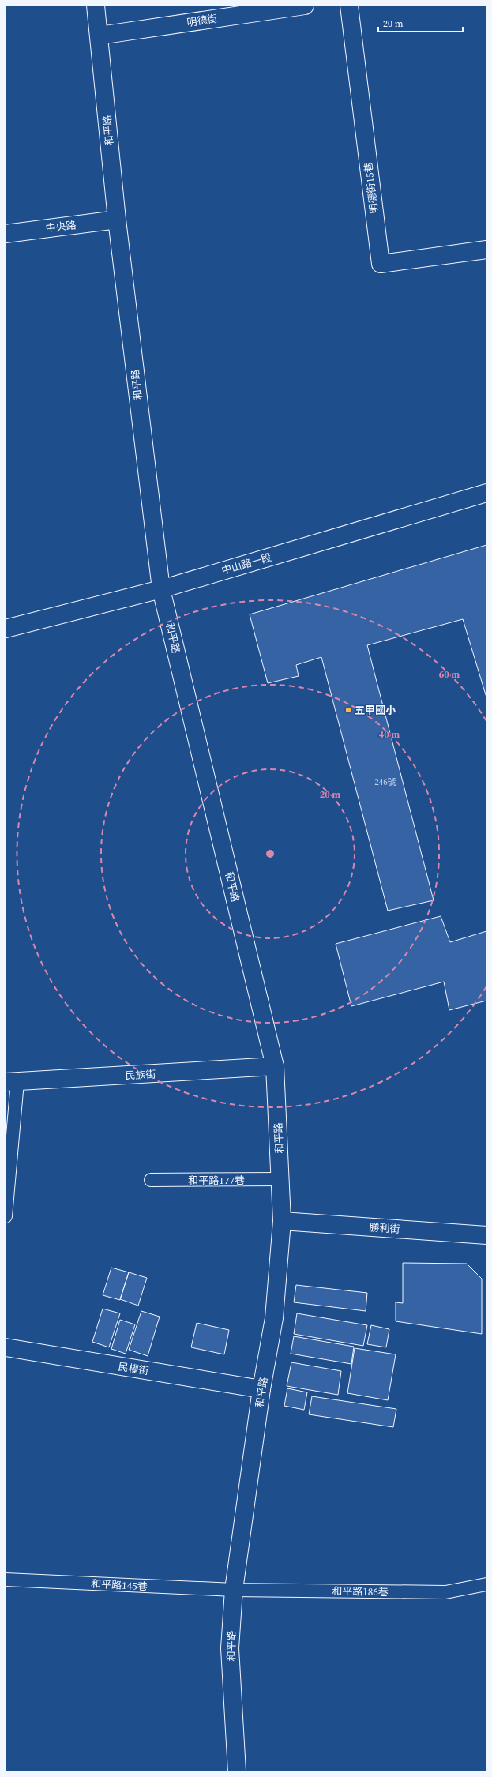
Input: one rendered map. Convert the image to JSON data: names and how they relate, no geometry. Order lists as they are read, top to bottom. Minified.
{"streets":{"street":["明德街","和平路","明德街15巷","中央路","中山路一段","民族街","勝利街","民權街"],"lane":["和平路177巷","和平路145巷","和平路186巷"]},"crossings":[["明德街","和平路"],["和平路","中央路"],["和平路","中山路一段"],["和平路","民族街"],["和平路","和平路177巷"],["和平路","勝利街"],["和平路","民權街"],["和平路","和平路145巷"],["和平路","和平路186巷"],["和平路145巷","和平路186巷"]],"places":["五甲國小"],"house_numbers":["246號"],"scale_bar":"20 m","rings":["60 m","40 m","20 m"]}
